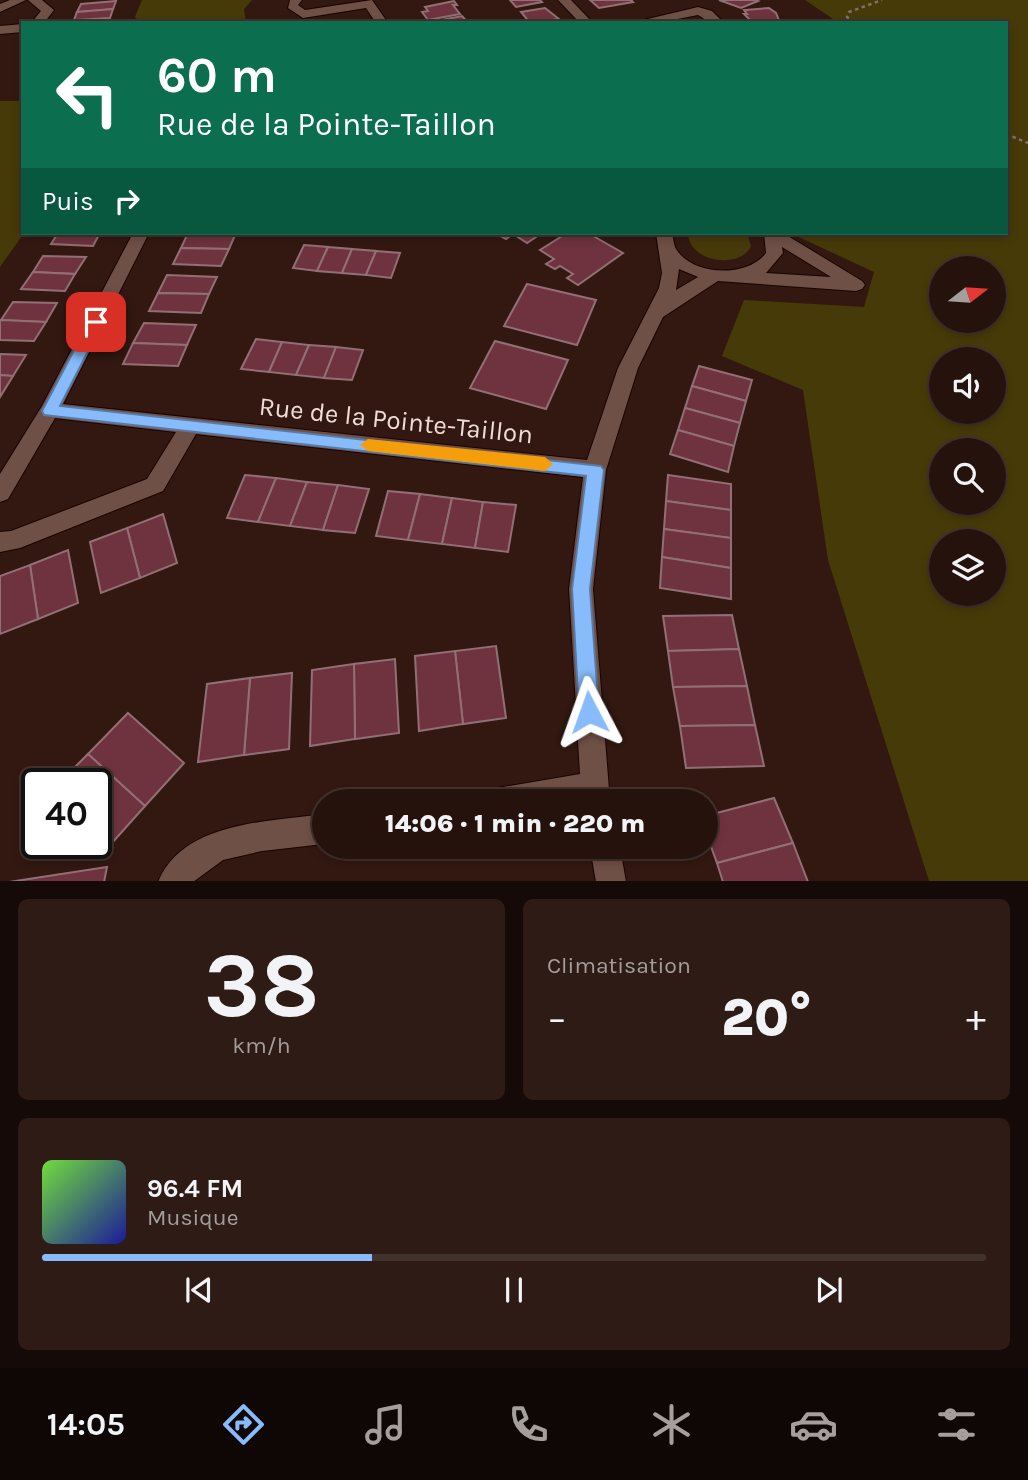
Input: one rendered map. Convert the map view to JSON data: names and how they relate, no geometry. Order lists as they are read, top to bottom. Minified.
{"streets":{"street":["Rue de la Pointe-Taillon"]},"north":"right","page":{"turn":["60 m","Rue de la Pointe-Taillon"],"then":"Puis","limit":"40","trip":"14:06 · 1 min · 220 m","tile":[["38","km/h"],"Climatisation"],"heat":["−","20°","+"],"song":["96.4 FM","Musique"],"tabs":"14:05"}}
